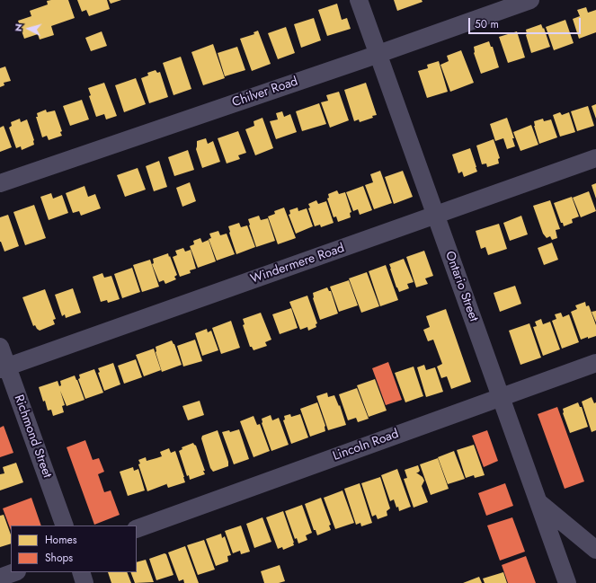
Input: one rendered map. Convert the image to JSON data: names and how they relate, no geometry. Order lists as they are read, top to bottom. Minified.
{"streets":{"street":["Chilver Road","Windermere Road","Ontario Street","Richmond Street","Lincoln Road"]},"crossings":[["Chilver Road","Ontario Street"],["Windermere Road","Ontario Street"],["Windermere Road","Richmond Street"],["Ontario Street","Lincoln Road"]],"legend":["Homes","Shops"],"scale_bar":"50 m","north":"left"}
